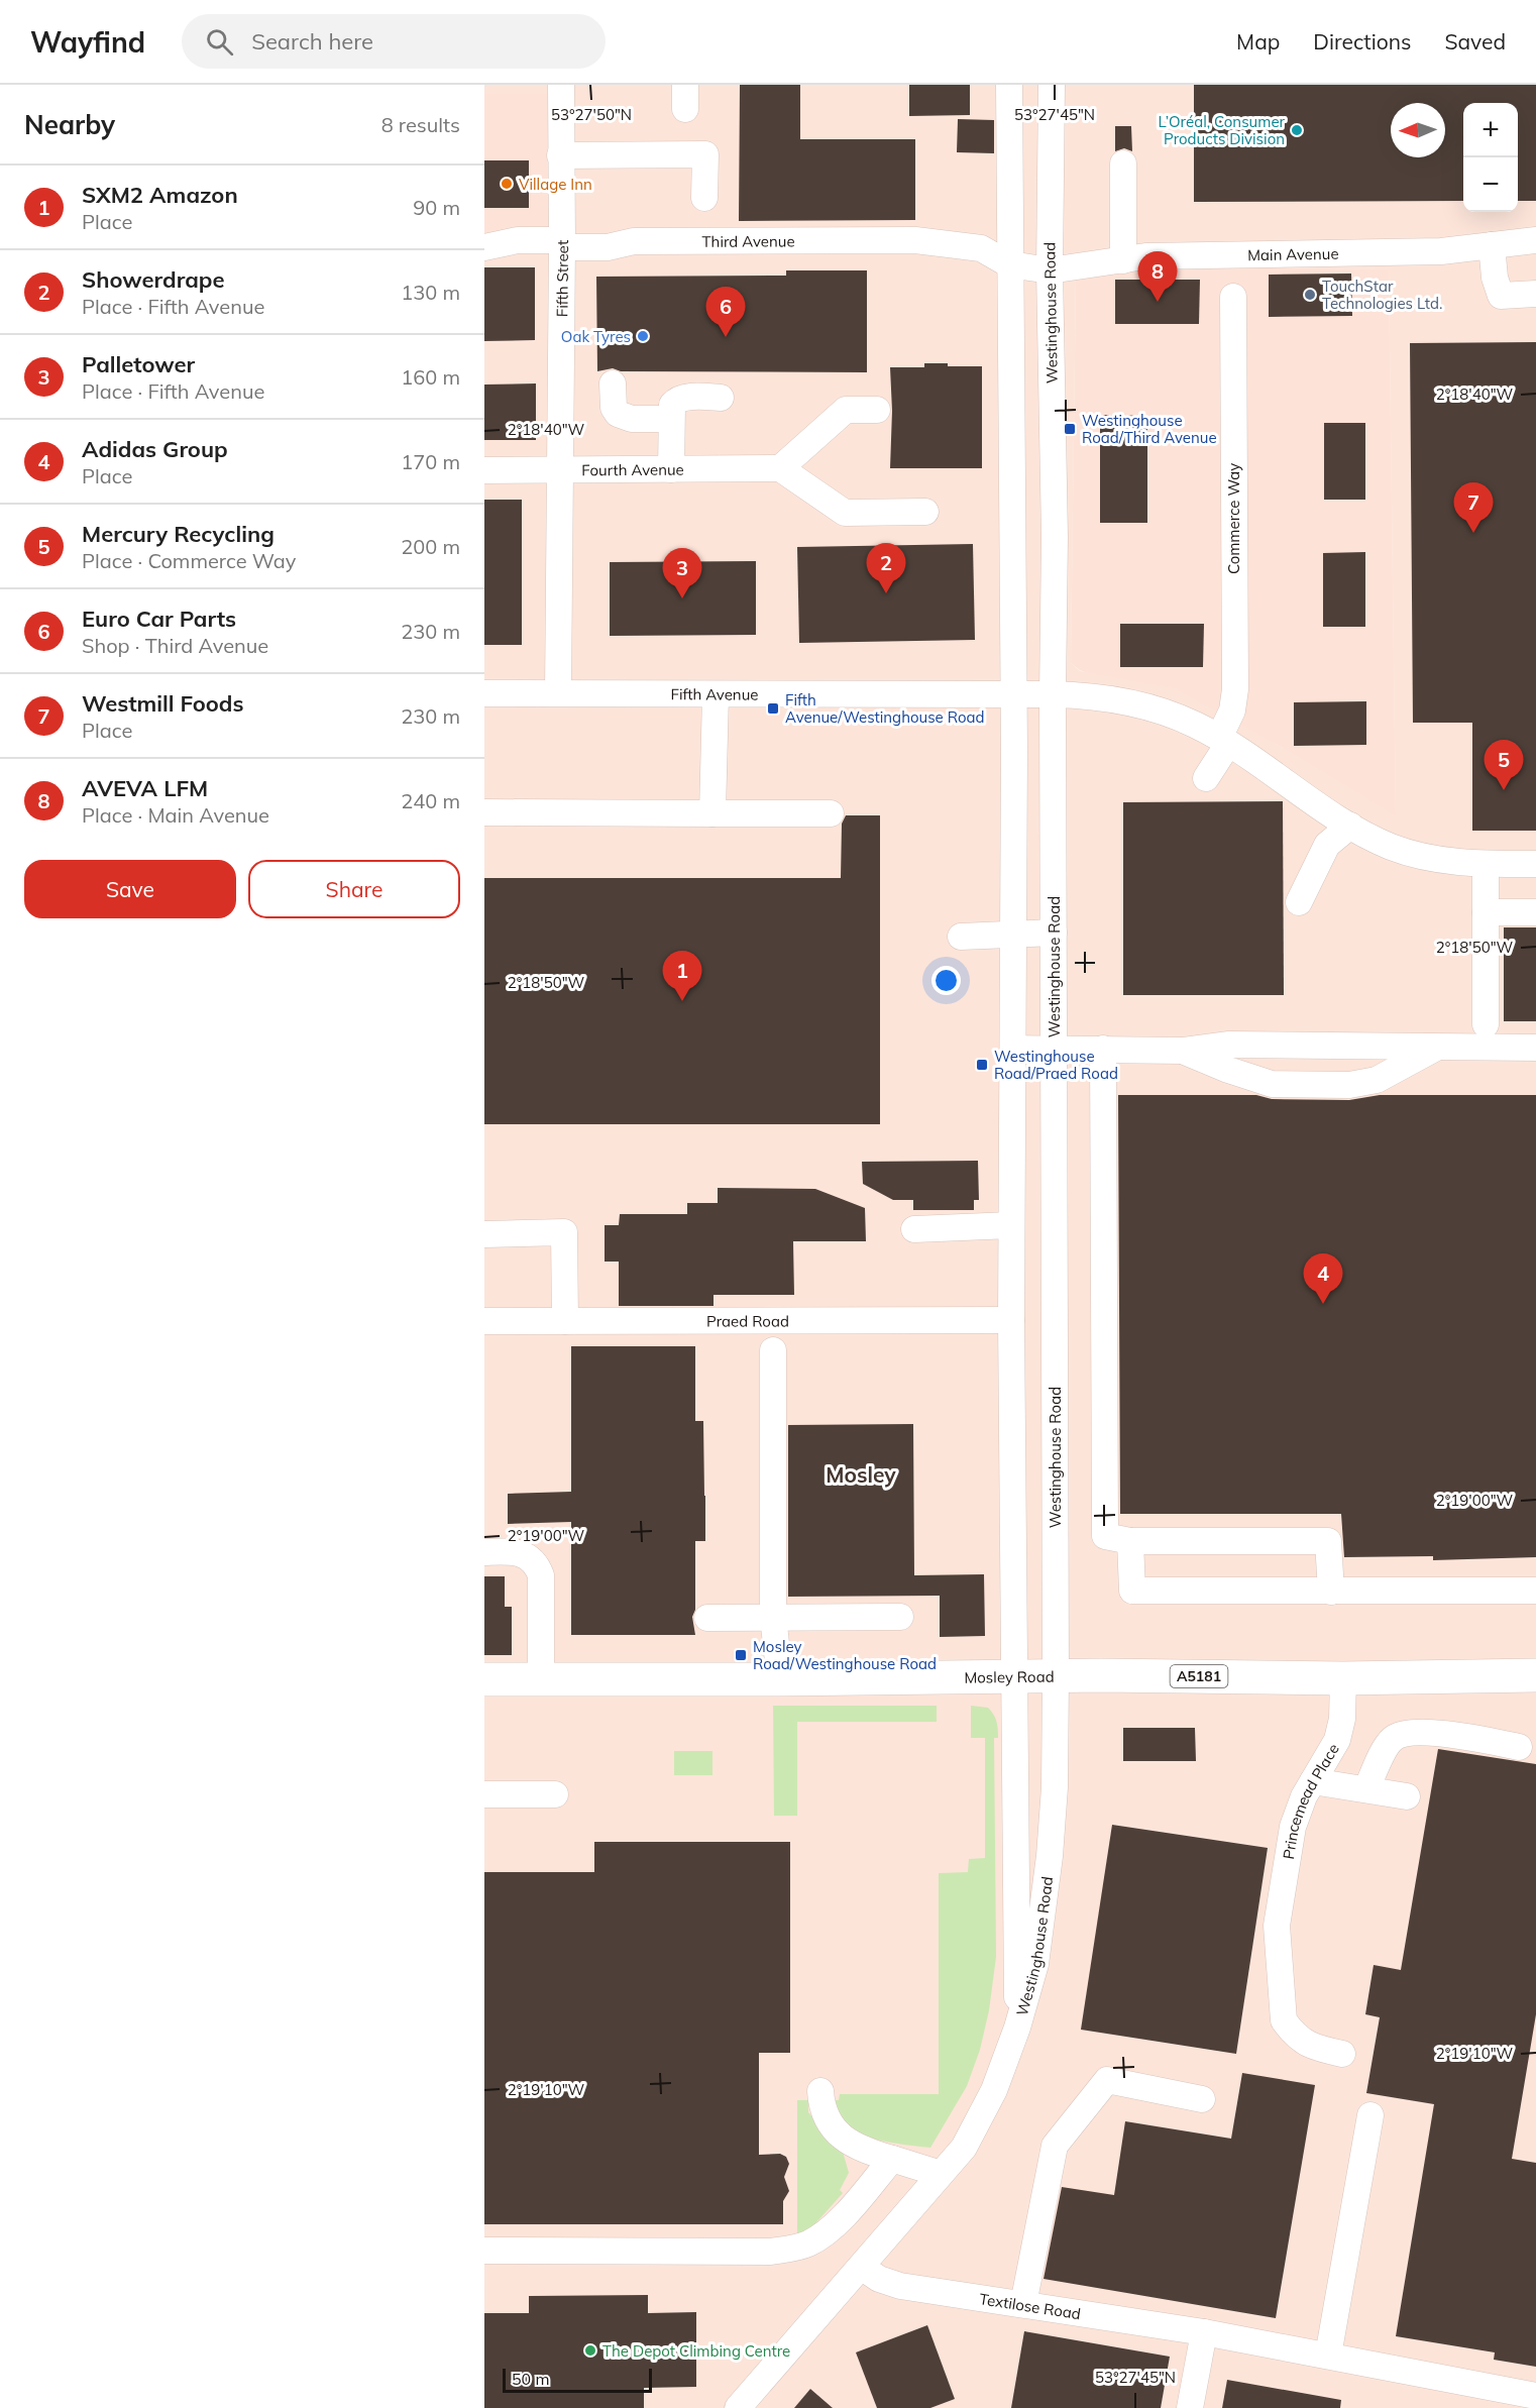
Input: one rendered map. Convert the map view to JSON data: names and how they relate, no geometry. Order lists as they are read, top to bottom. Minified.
{"streets":{"main road":["Mosley Road","A5181"],"street":["Third Avenue","Main Avenue","Fifth Street","Westinghouse Road","Fourth Avenue","Commerce Way","Fifth Avenue","Praed Road","Princemead Place","Textilose Road"]},"crossings":[["Third Avenue","Main Avenue"],["Third Avenue","Fifth Street"],["Third Avenue","Westinghouse Road"],["Main Avenue","Westinghouse Road"],["Fifth Street","Fourth Avenue"],["Fifth Street","Fifth Avenue"],["Westinghouse Road","Fifth Avenue"],["Westinghouse Road","Praed Road"],["Westinghouse Road","Mosley Road"],["Westinghouse Road","Textilose Road"],["Mosley Road","Princemead Place"]],"districts":["Mosley"],"places":{"other":["L’Oréal, Consumer Products Division","Village Inn","TouchStar Technologies Ltd.","Oak Tyres","The Depot Climbing Centre"],"transit":["Westinghouse Road/Third Avenue","Fifth Avenue/Westinghouse Road","Westinghouse Road/Praed Road","Mosley Road/Westinghouse Road"]},"scale_bar":"50 m","north":"left","page":{"header":"Wayfind","search":"Search here","nav":["Map","Directions","Saved"],"heading":["Nearby","8 results"],"map_buttons":["+","−"],"list":[{"mark":"1","name":"SXM2 Amazon","note":"Place","value":"90 m"},{"mark":"2","name":"Showerdrape","note":"Place · Fifth Avenue","value":"130 m"},{"mark":"3","name":"Palletower","note":"Place · Fifth Avenue","value":"160 m"},{"mark":"4","name":"Adidas Group","note":"Place","value":"170 m"},{"mark":"5","name":"Mercury Recycling","note":"Place · Commerce Way","value":"200 m"},{"mark":"6","name":"Euro Car Parts","note":"Shop · Third Avenue","value":"230 m"},{"mark":"7","name":"Westmill Foods","note":"Place","value":"230 m"},{"mark":"8","name":"AVEVA LFM","note":"Place · Main Avenue","value":"240 m"}],"pins":["8","6","7","2","3","5","1","4"],"buttons":["Save","Share"],"scale":"50 m"},"coordinates":["53°27'50\"N","53°27'45\"N","2°18'40\"W","2°18'50\"W","2°19'00\"W","2°19'10\"W"]}
